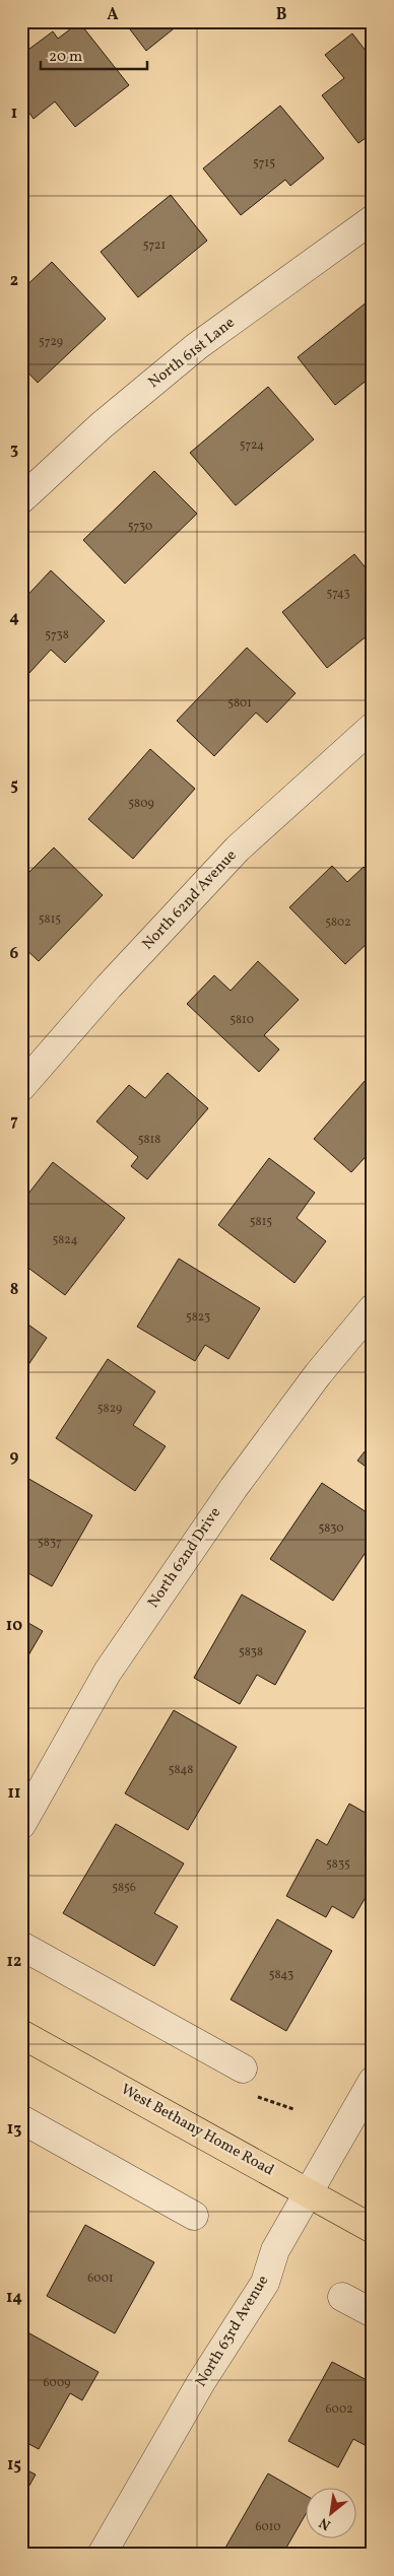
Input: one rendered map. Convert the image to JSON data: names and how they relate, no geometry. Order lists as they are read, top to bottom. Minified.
{"streets":{"main road":["West Bethany Home Road"],"street":["North 61st Lane","North 62nd Avenue","North 62nd Drive","North 63rd Avenue"]},"crossings":[["West Bethany Home Road","North 63rd Avenue"]],"house_numbers":["5715","5721","5729","5724","5730","5743","5738","5801","5809","5815","5802","5810","5818","5815","5824","5823","5829","5830","5837","5838","5848","5835","5856","5843","6001","6009","6002","6010"],"scale_bar":"20 m","north":"bottom left","grid":{"columns":["A","B"],"rows":["1","2","3","4","5","6","7","8","9","10","11","12","13","14","15"]}}
